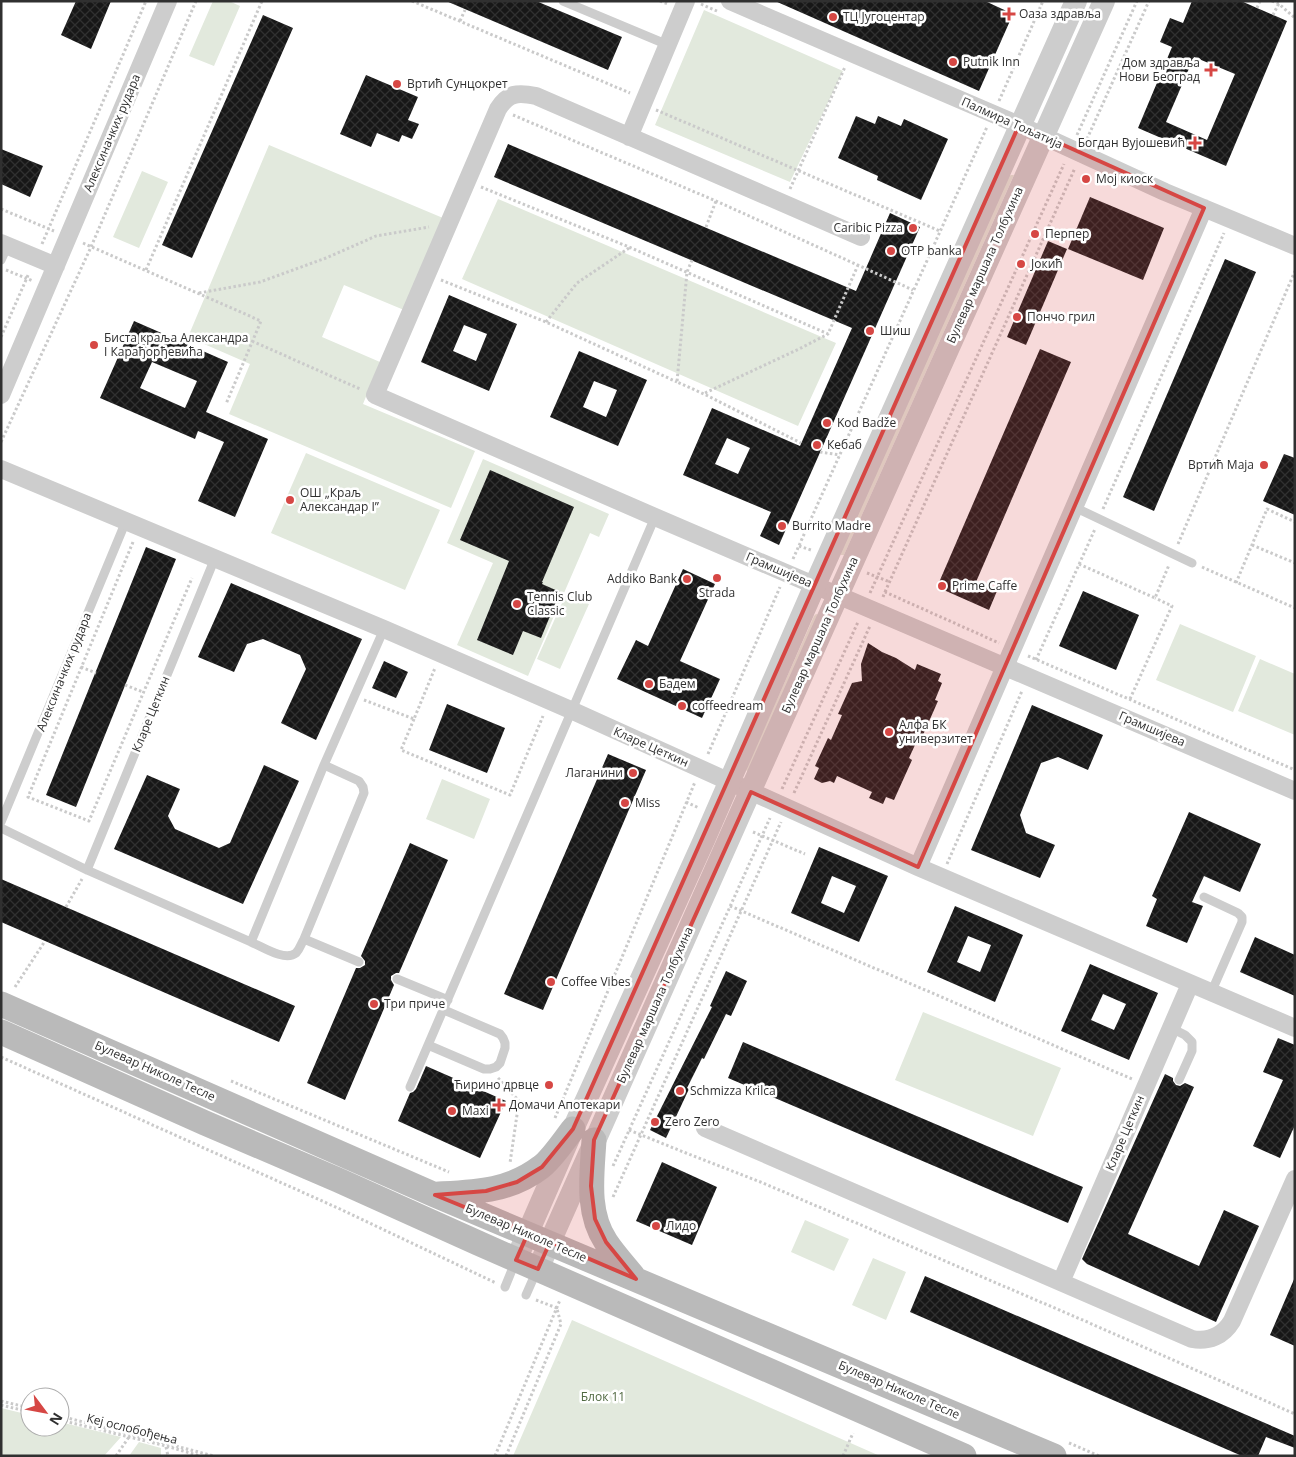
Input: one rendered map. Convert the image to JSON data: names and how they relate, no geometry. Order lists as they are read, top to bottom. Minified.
{"streets":{"main road":["Булевар Николе Тесле"],"street":["Палмира Тољатија","Алексиначких рудара","Булевар маршала Толбухина","Грамшијева","Кларе Цеткин"],"path":["Кеј ослобођења"]},"crossings":[["Палмира Тољатија","Булевар маршала Толбухина"],["Алексиначких рудара","Кларе Цеткин"],["Булевар маршала Толбухина","Грамшијева"],["Булевар маршала Толбухина","Кларе Цеткин"],["Булевар маршала Толбухина","Булевар Николе Тесле"]],"parks":["Блок 11"],"places":{"health":["Оаза здравља","Дом здравља Нови Београд","Богдан Вујошевић","Домачи Апотекари"],"other":["ТЦ Југоцентар","Putnik Inn","Вртић Сунцокрет","Мој киоск","Caribic Pizza","Перпер","OTP banka","Јокић","Пончо грил","Шиш","Биста краља Александра I Карађорђевића","Kod Badže","Кебаб","Вртић Маја","ОШ „Краљ Александар I”","Burrito Madre","Strada","Addiko Bank","Prime Caffe","Tennis Club Classic","Бадем","coffeedream","Алфа БК универзитет","Лаганини","Miss","Coffee Vibes","Три приче","Ћирино дрвце","Schmizza Krilca","Maxi","Zero Zero","Лидо"]},"north":"bottom right"}
